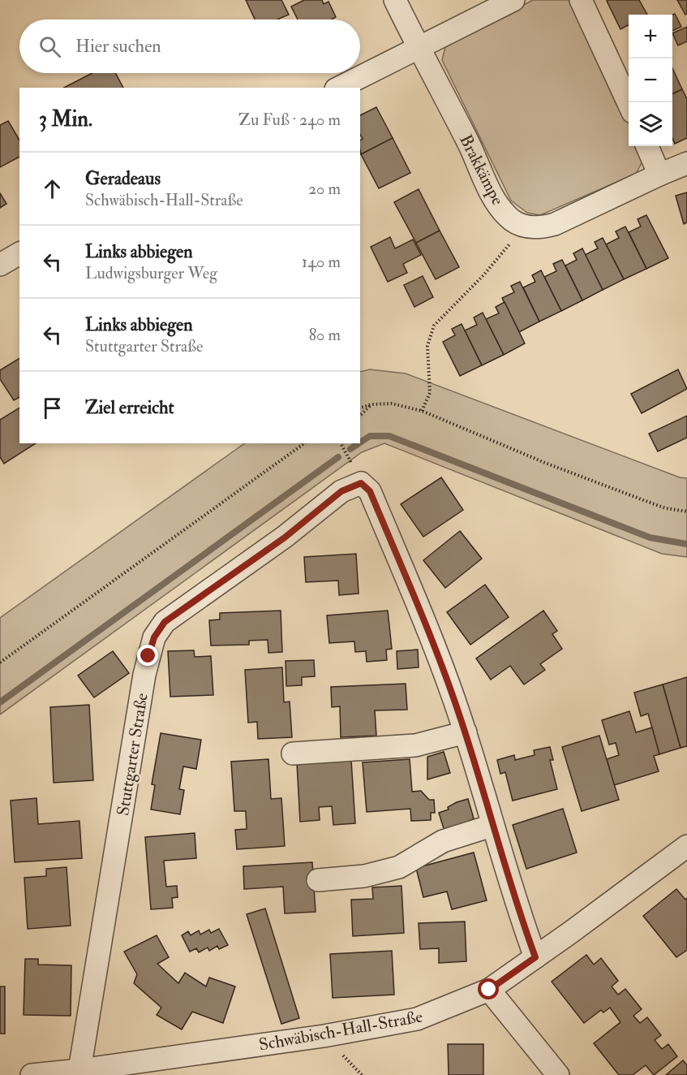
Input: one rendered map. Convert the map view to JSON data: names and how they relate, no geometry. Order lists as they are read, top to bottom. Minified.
{"streets":{"street":["Brakkämpe","Stuttgarter Straße","Schwäbisch-Hall-Straße"]},"crossings":[["Stuttgarter Straße","Schwäbisch-Hall-Straße"]],"page":{"map_buttons":["+","−"],"search":"Hier suchen","heading":["3 Min.","Zu Fuß · 240 m"],"list":[["Geradeaus","Schwäbisch-Hall-Straße","20 m"],["Links abbiegen","Ludwigsburger Weg","140 m"],["Links abbiegen","Stuttgarter Straße","80 m"],"Ziel erreicht"]}}
